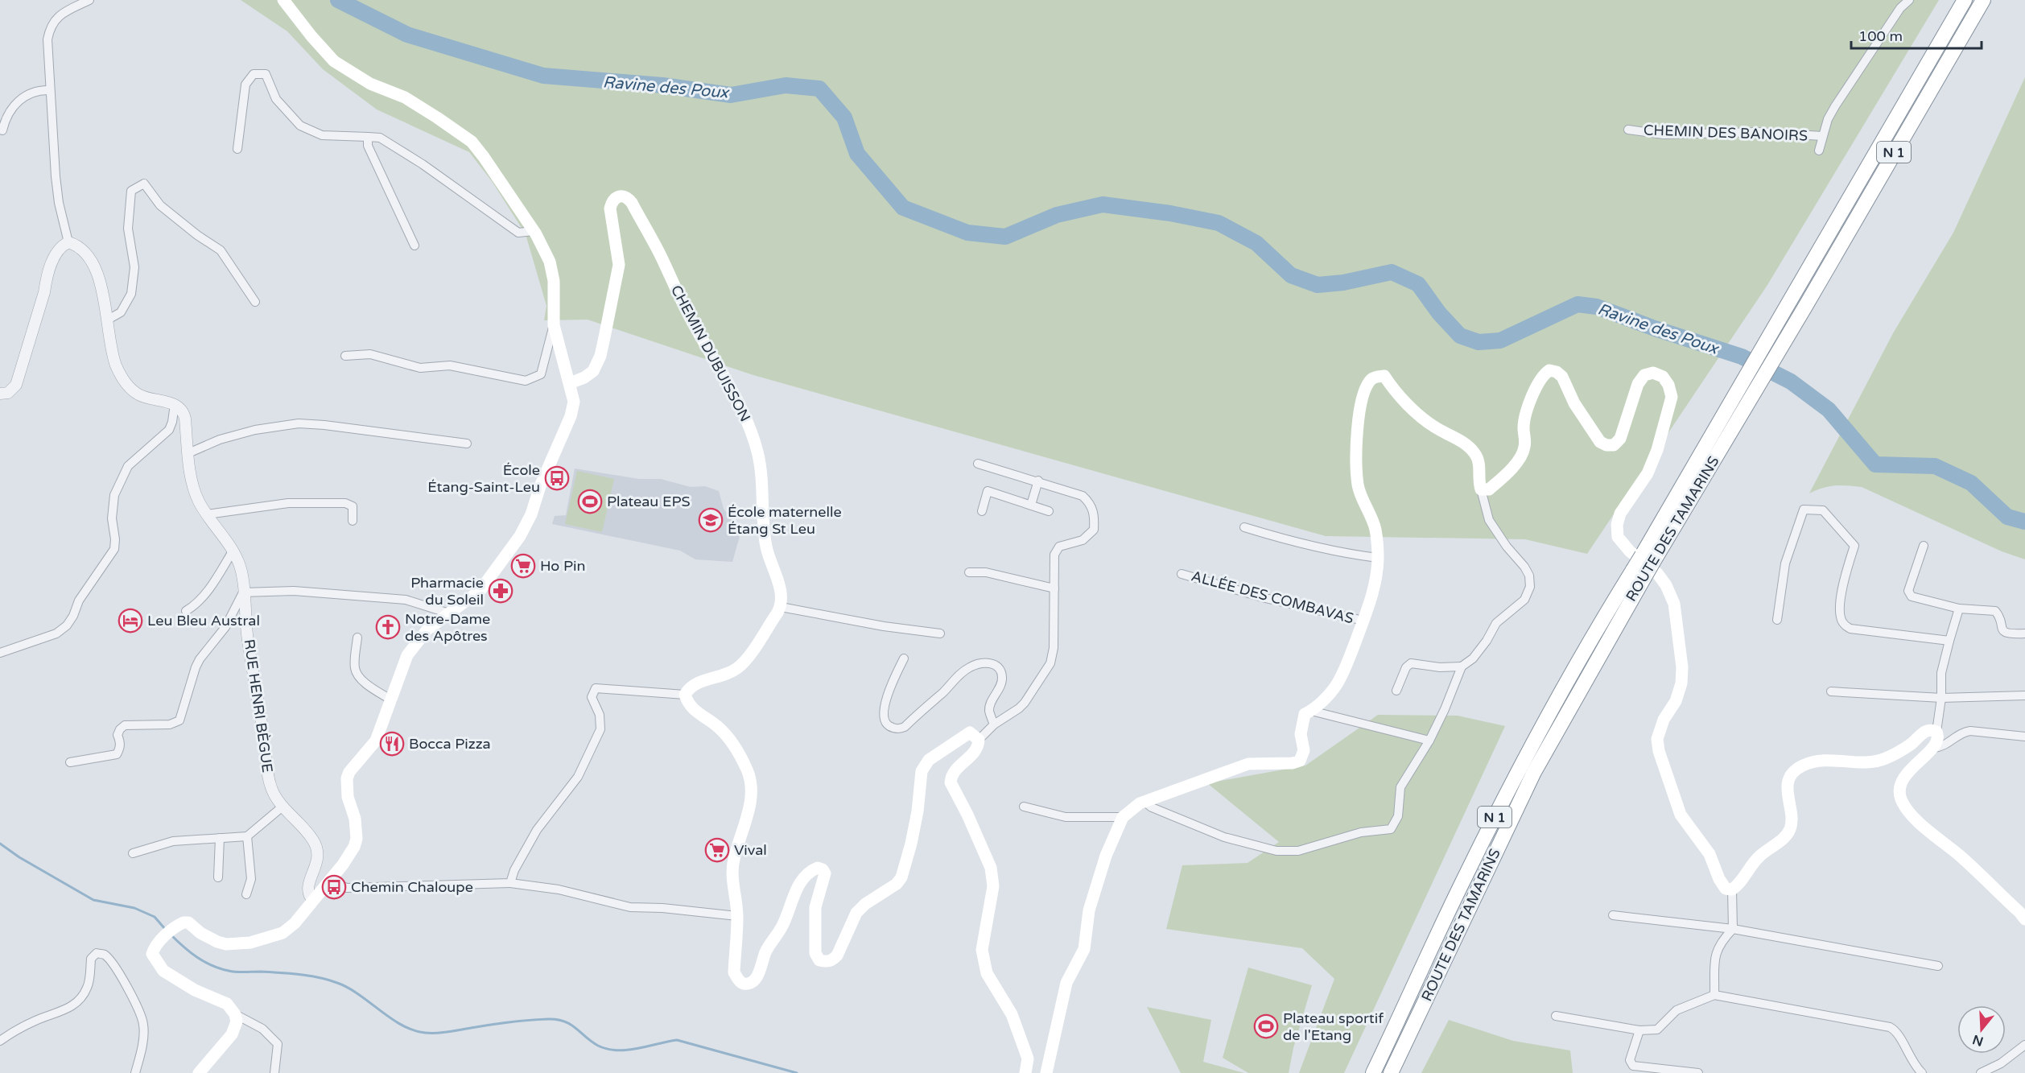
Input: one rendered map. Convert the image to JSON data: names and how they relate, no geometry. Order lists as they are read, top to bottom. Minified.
{"streets":{"highway":["N 1","ROUTE DES TAMARINS"],"main road":["CHEMIN DUBUISSON"],"street":["CHEMIN DES BANOIRS","ALLÉE DES COMBAVAS","RUE HENRI BÈGUE"]},"water":["Ravine des Poux"],"places":{"bus stop":["École Étang-Saint-Leu","Chemin Chaloupe"],"sports":["Plateau EPS","Plateau sportif de l'Etang"],"school or university":["École maternelle Étang St Leu"],"supermarket":["Ho Pin","Vival"],"pharmacy":["Pharmacie du Soleil"],"hotel":["Leu Bleu Austral"],"church":["Notre-Dame des Apôtres"],"restaurant":["Bocca Pizza"]},"scale_bar":"100 m","north":"bottom"}
